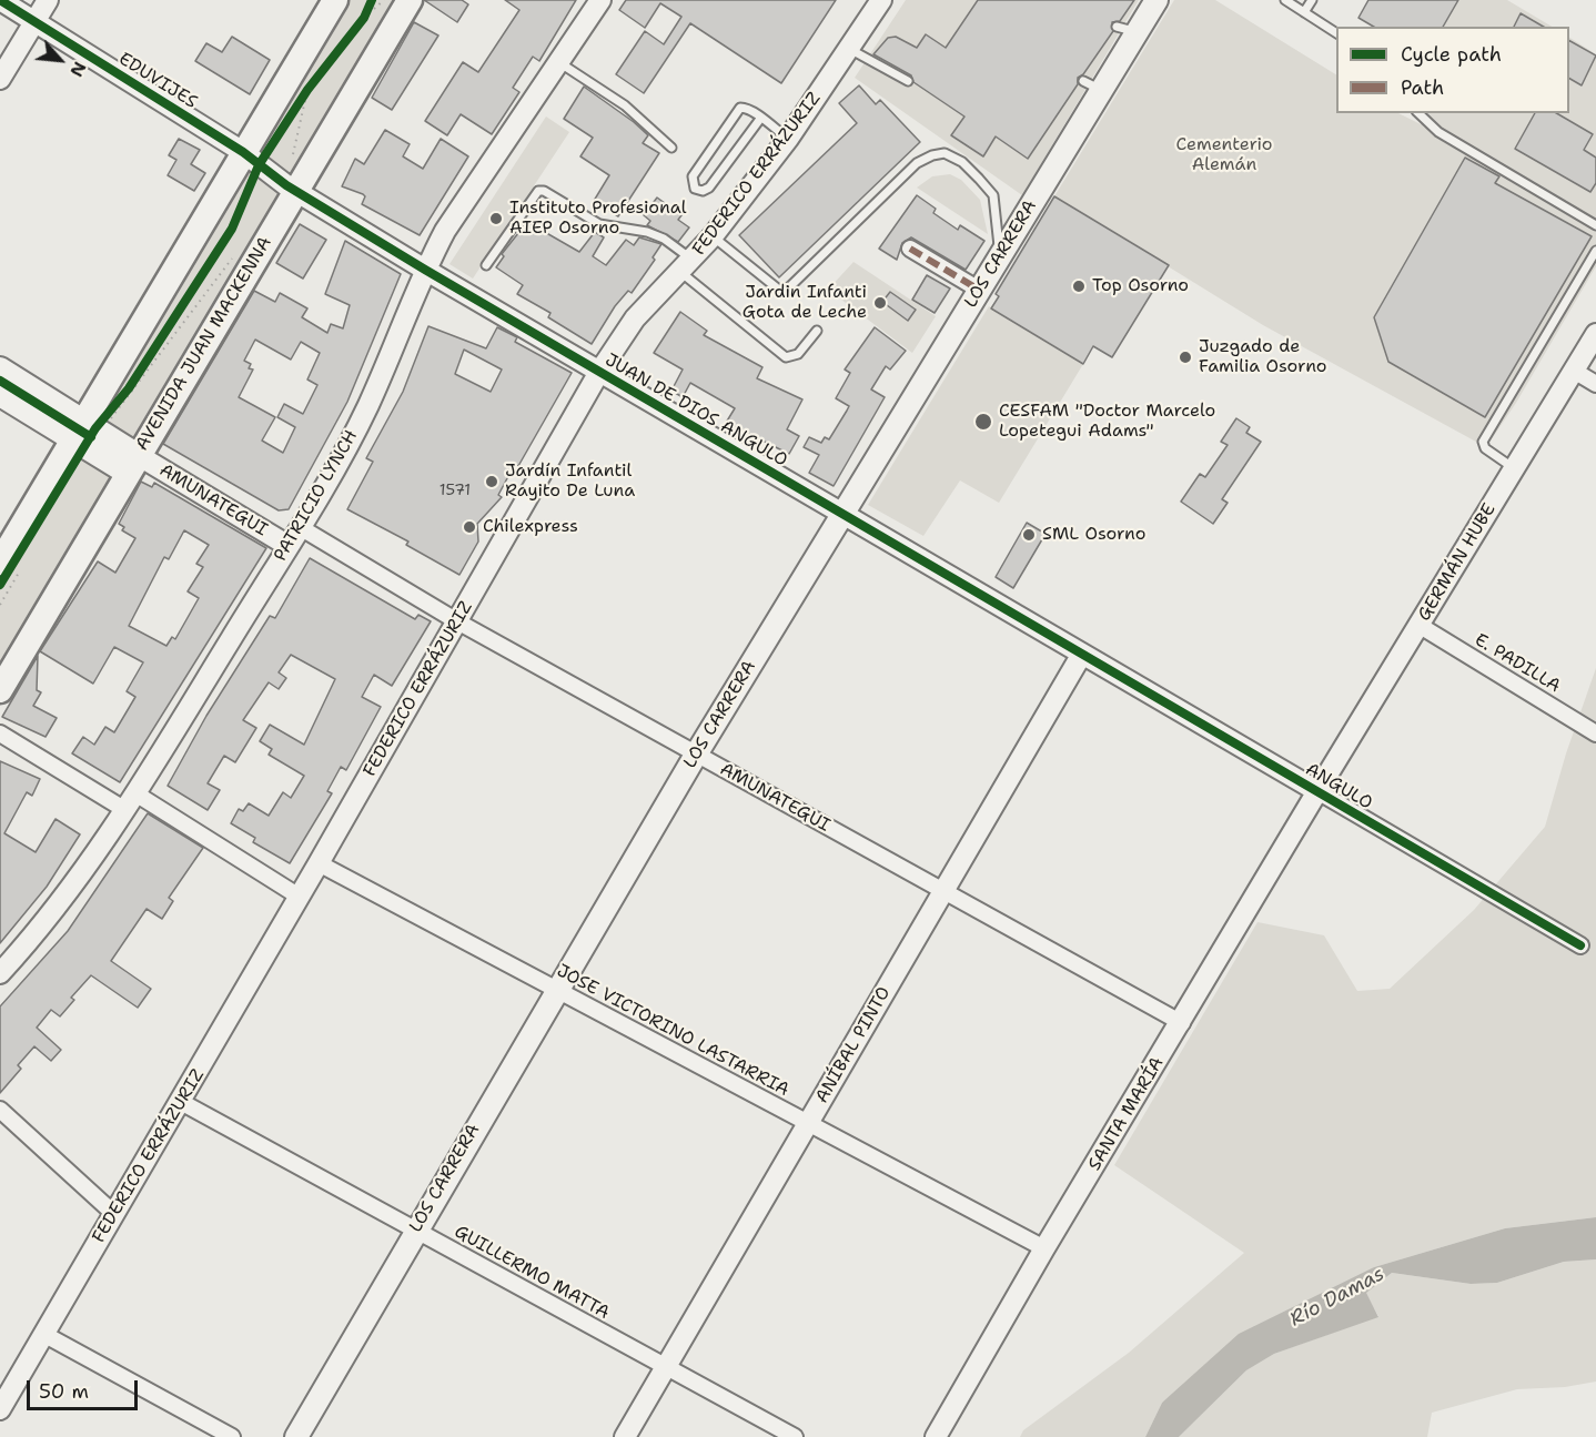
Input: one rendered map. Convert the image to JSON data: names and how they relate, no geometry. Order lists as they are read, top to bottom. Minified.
{"streets":{"main road":["LOS CARRERA","AVENIDA JUAN MACKENNA"],"street":["EDUVIJES","FEDERICO ERRÁZURIZ","JUAN DE DIOS ANGULO","PATRICIO LYNCH","AMUNATEGUI","GERMÁN HUBE","E. PADILLA","ANGULO","JOSE VICTORINO LASTARRIA","ANÍBAL PINTO","SANTA MARÍA","GUILLERMO MATTA"]},"crossings":[["EDUVIJES","AVENIDA JUAN MACKENNA"],["EDUVIJES","JUAN DE DIOS ANGULO"],["FEDERICO ERRÁZURIZ","JUAN DE DIOS ANGULO"],["FEDERICO ERRÁZURIZ","AMUNATEGUI"],["FEDERICO ERRÁZURIZ","JOSE VICTORINO LASTARRIA"],["FEDERICO ERRÁZURIZ","GUILLERMO MATTA"],["LOS CARRERA","JUAN DE DIOS ANGULO"],["LOS CARRERA","AMUNATEGUI"],["LOS CARRERA","JOSE VICTORINO LASTARRIA"],["LOS CARRERA","GUILLERMO MATTA"],["AVENIDA JUAN MACKENNA","JUAN DE DIOS ANGULO"],["AVENIDA JUAN MACKENNA","AMUNATEGUI"],["JUAN DE DIOS ANGULO","PATRICIO LYNCH"],["JUAN DE DIOS ANGULO","ANGULO"],["JUAN DE DIOS ANGULO","ANÍBAL PINTO"],["PATRICIO LYNCH","AMUNATEGUI"],["AMUNATEGUI","ANÍBAL PINTO"],["AMUNATEGUI","SANTA MARÍA"],["GERMÁN HUBE","E. PADILLA"],["GERMÁN HUBE","ANGULO"],["GERMÁN HUBE","SANTA MARÍA"],["ANGULO","ANÍBAL PINTO"],["ANGULO","SANTA MARÍA"],["JOSE VICTORINO LASTARRIA","ANÍBAL PINTO"],["JOSE VICTORINO LASTARRIA","SANTA MARÍA"],["ANÍBAL PINTO","GUILLERMO MATTA"]],"water":["Río Damas"],"parks":["Cementerio Alemán"],"places":["Instituto Profesional AIEP Osorno","Top Osorno","Jardin Infanti Gota de Leche","Juzgado de Familia Osorno","CESFAM \"Doctor Marcelo Lopetegui Adams\"","Jardín Infantil Rayito De Luna","Chilexpress","SML Osorno"],"house_numbers":["1571"],"legend":["Cycle path","Path"],"scale_bar":"50 m","north":"bottom right"}
